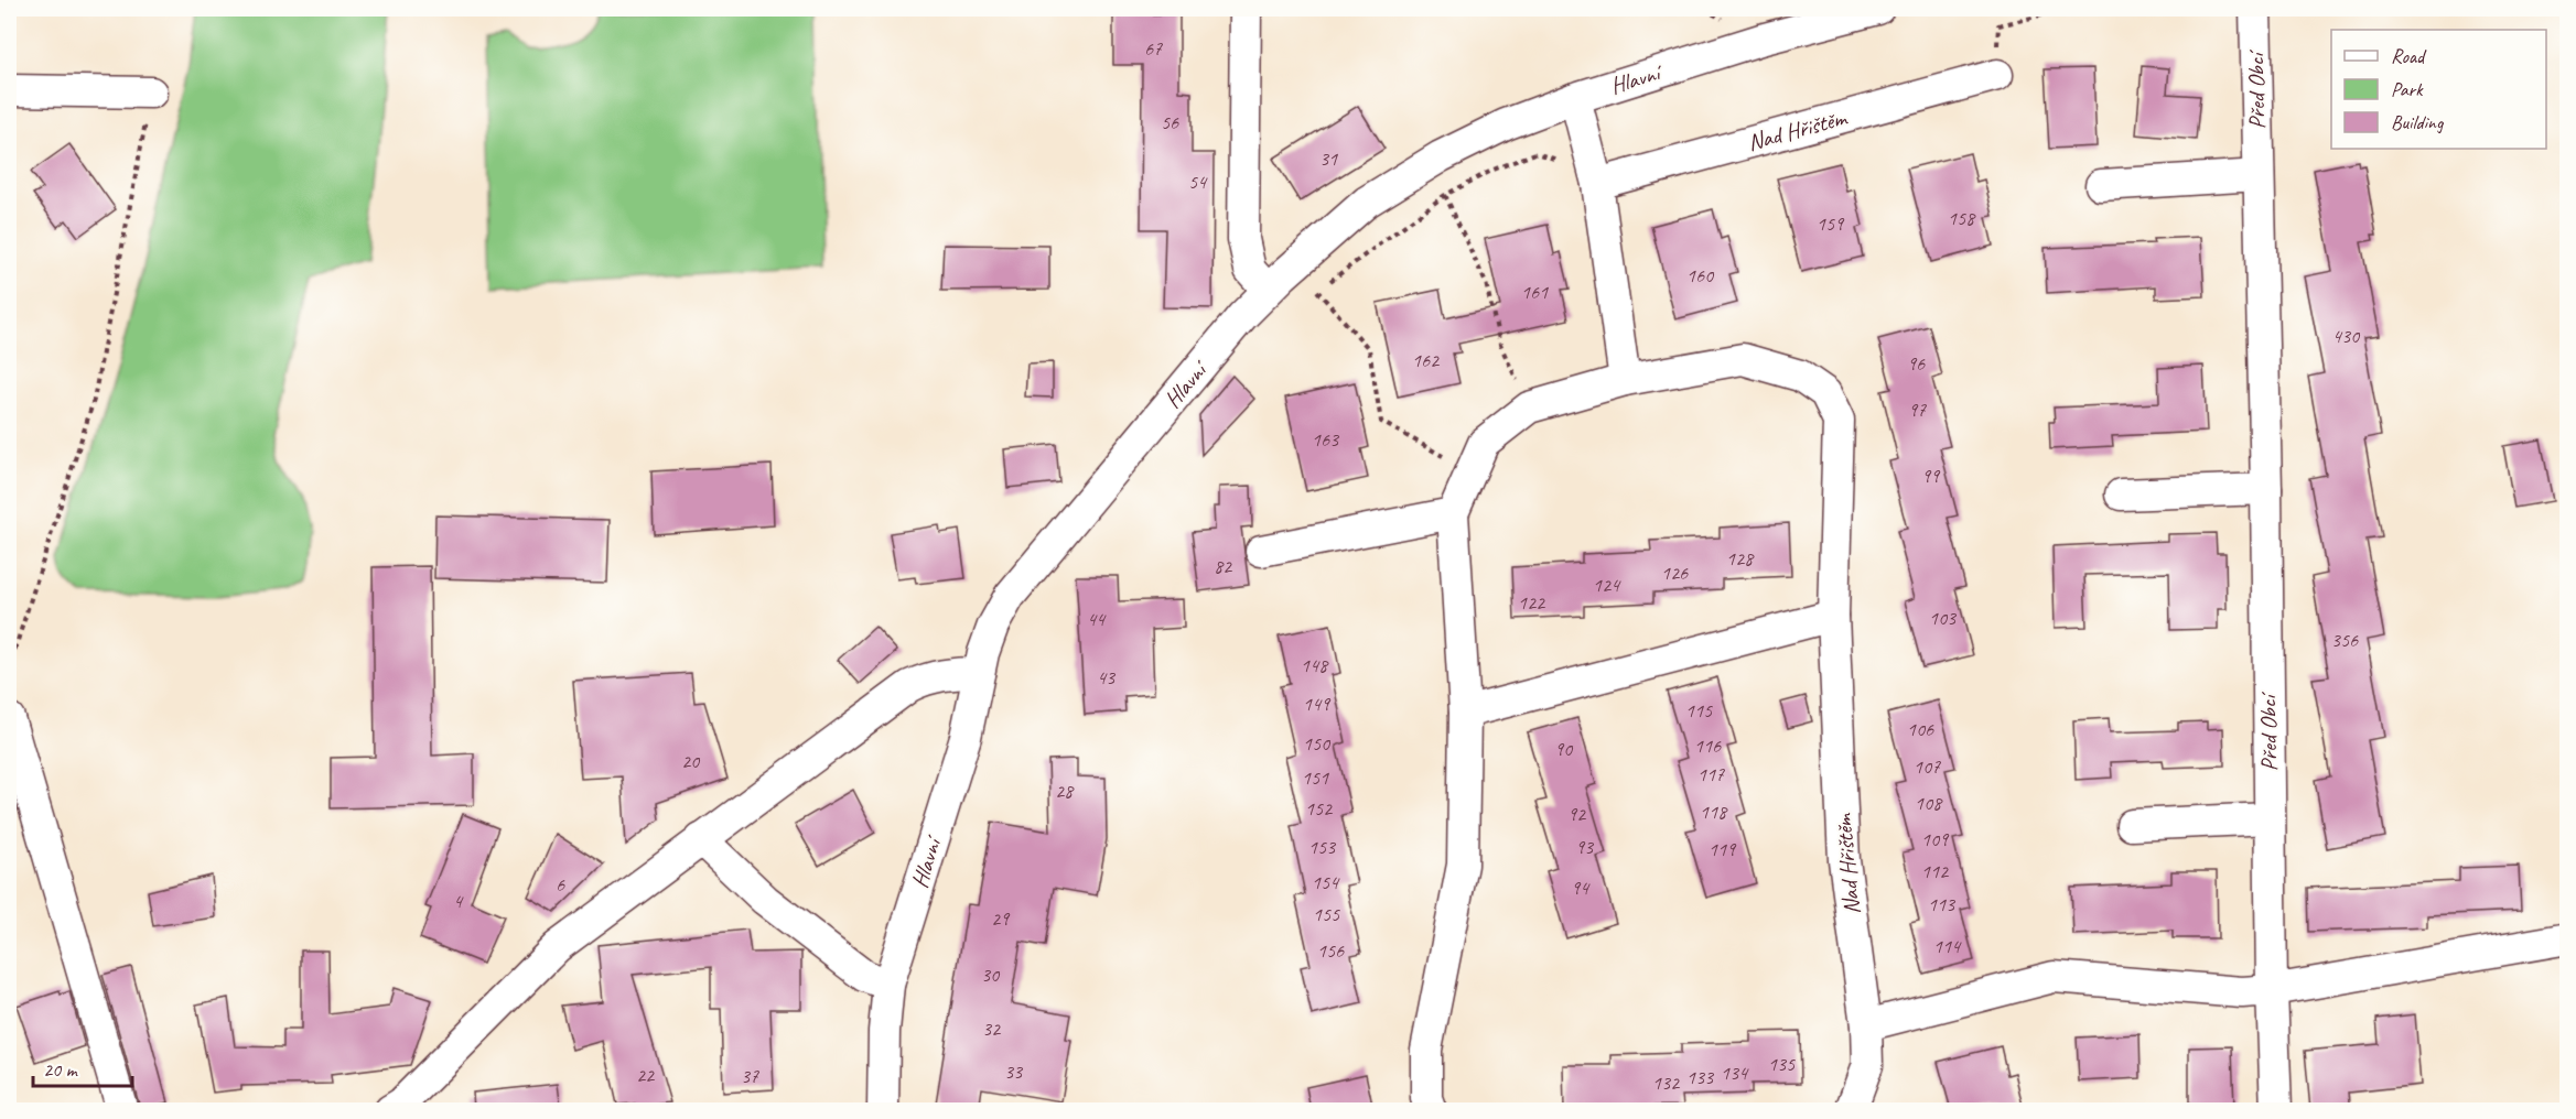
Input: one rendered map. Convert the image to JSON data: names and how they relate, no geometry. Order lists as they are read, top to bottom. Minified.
{"streets":{"street":["Hlavní","Před Obcí","Nad Hřištěm"]},"house_numbers":["67","56","31","54","158","159","160","161","430","162","96","97","163","99","128","82","126","124","122","103","44","356","148","43","149","115","106","150","116","90","20","107","117","151","28","108","152","118","92","109","153","93","119","112","154","6","94","4","113","155","29","114","156","30","32","135","33","134","22","37","133","132"],"legend":["Road","Park","Building"],"scale_bar":"20 m"}
